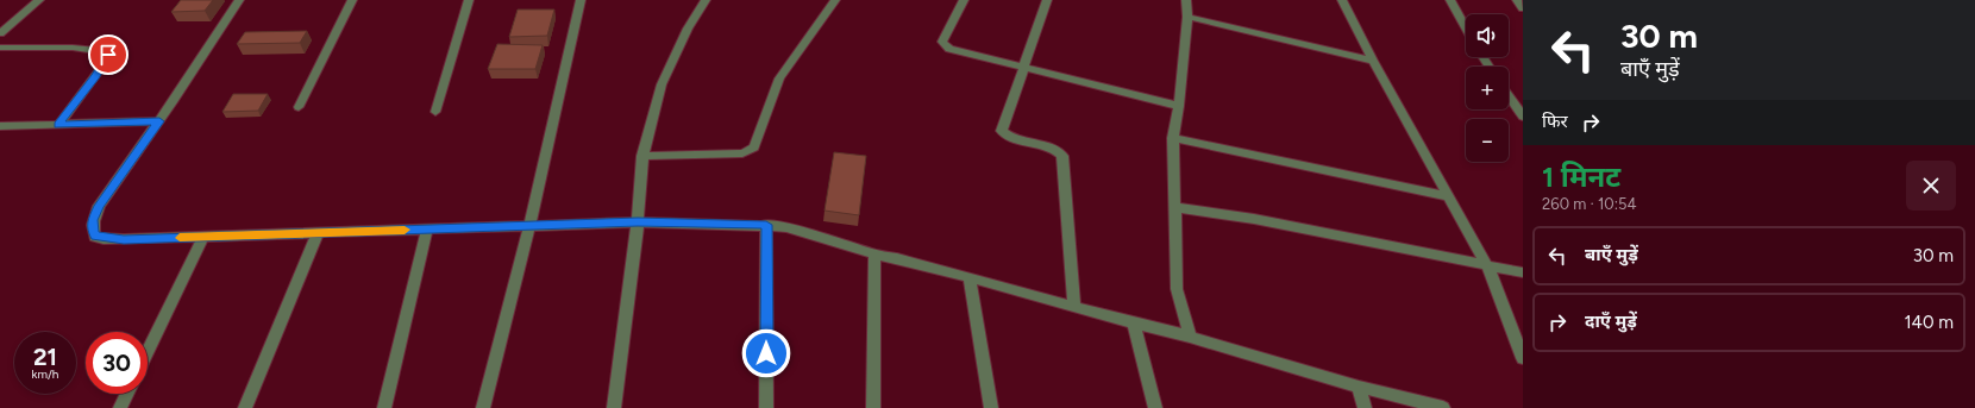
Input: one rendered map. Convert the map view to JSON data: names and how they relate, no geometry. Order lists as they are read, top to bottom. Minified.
{"page":{"turn":["30 m","बाएँ मुड़ें"],"map_buttons":["+","−"],"then":"फिर","heading":["1 मिनट","260 m · 10:54"],"list":[{"name":"बाएँ मुड़ें","value":"30 m"},{"name":"दाएँ मुड़ें","value":"140 m"}],"speed":"21 km/h","limit":"30"}}
